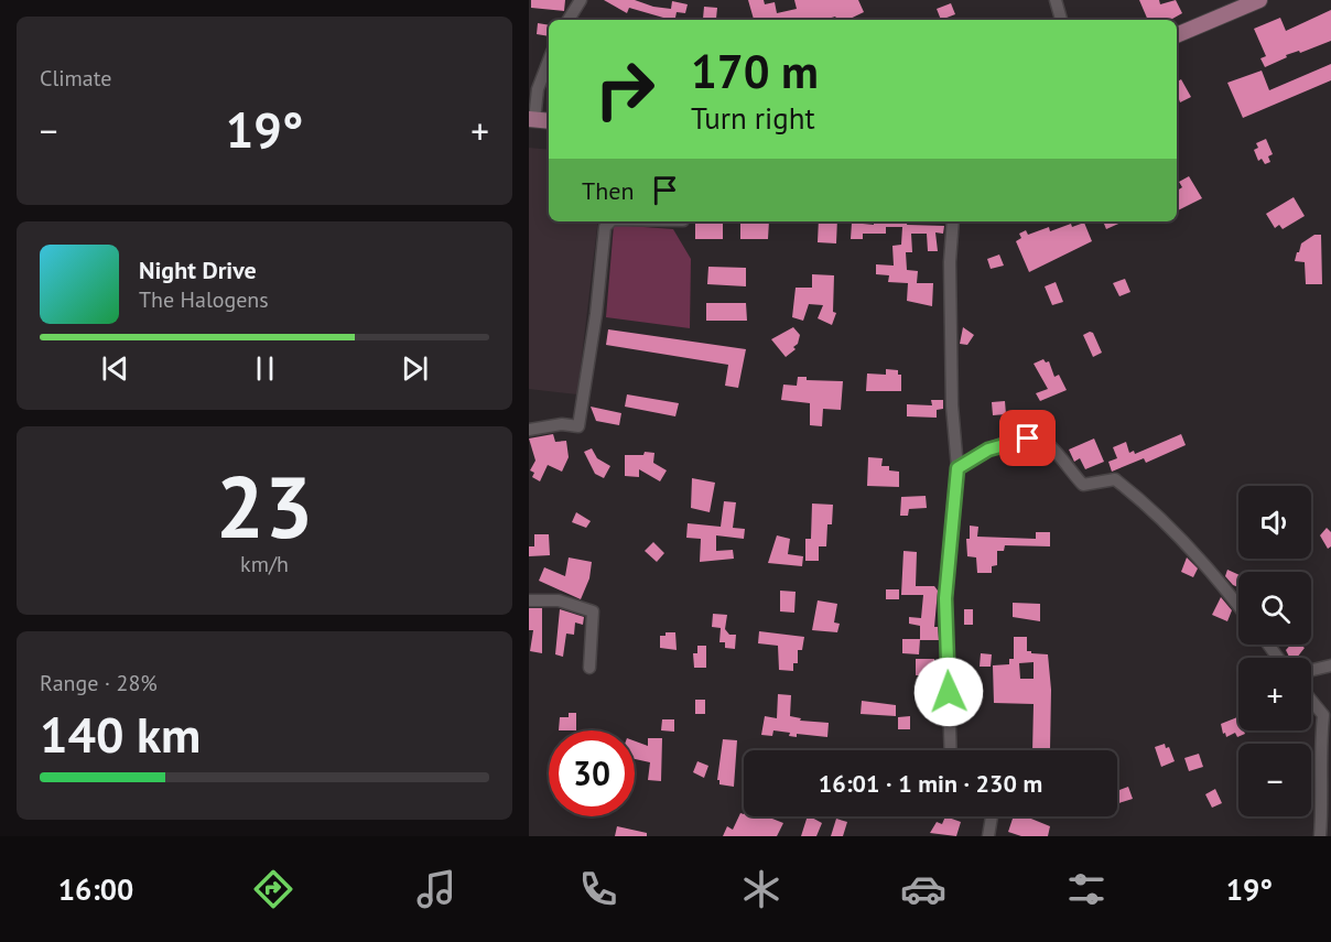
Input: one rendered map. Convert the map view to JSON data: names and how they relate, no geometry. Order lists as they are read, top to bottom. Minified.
{"page":{"tile":["Climate",["23","km/h"],["Range · 28%","140 km"]],"turn":["170 m","Turn right"],"heat":["−","19°","+"],"then":"Then","song":["Night Drive","The Halogens"],"map_buttons":["+","−"],"limit":"30","trip":"16:01 · 1 min · 230 m","tabs":["16:00","19°"]}}
